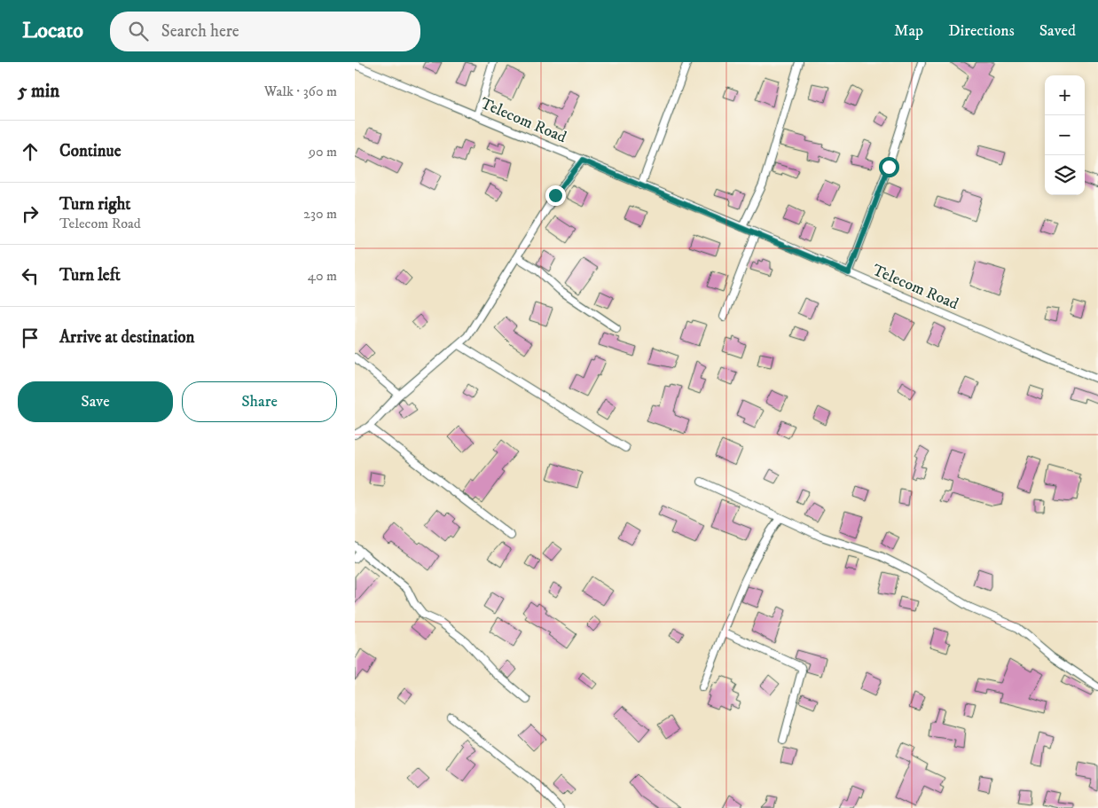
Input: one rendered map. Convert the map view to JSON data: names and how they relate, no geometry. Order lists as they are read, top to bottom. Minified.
{"streets":{"street":["Telecom Road"]},"page":{"header":"Locato","search":"Search here","nav":["Map","Directions","Saved"],"heading":["5 min","Walk · 360 m"],"map_buttons":["+","−"],"list":[["Continue","90 m"],["Turn right","Telecom Road","230 m"],["Turn left","40 m"],"Arrive at destination"],"buttons":["Save","Share"]}}
